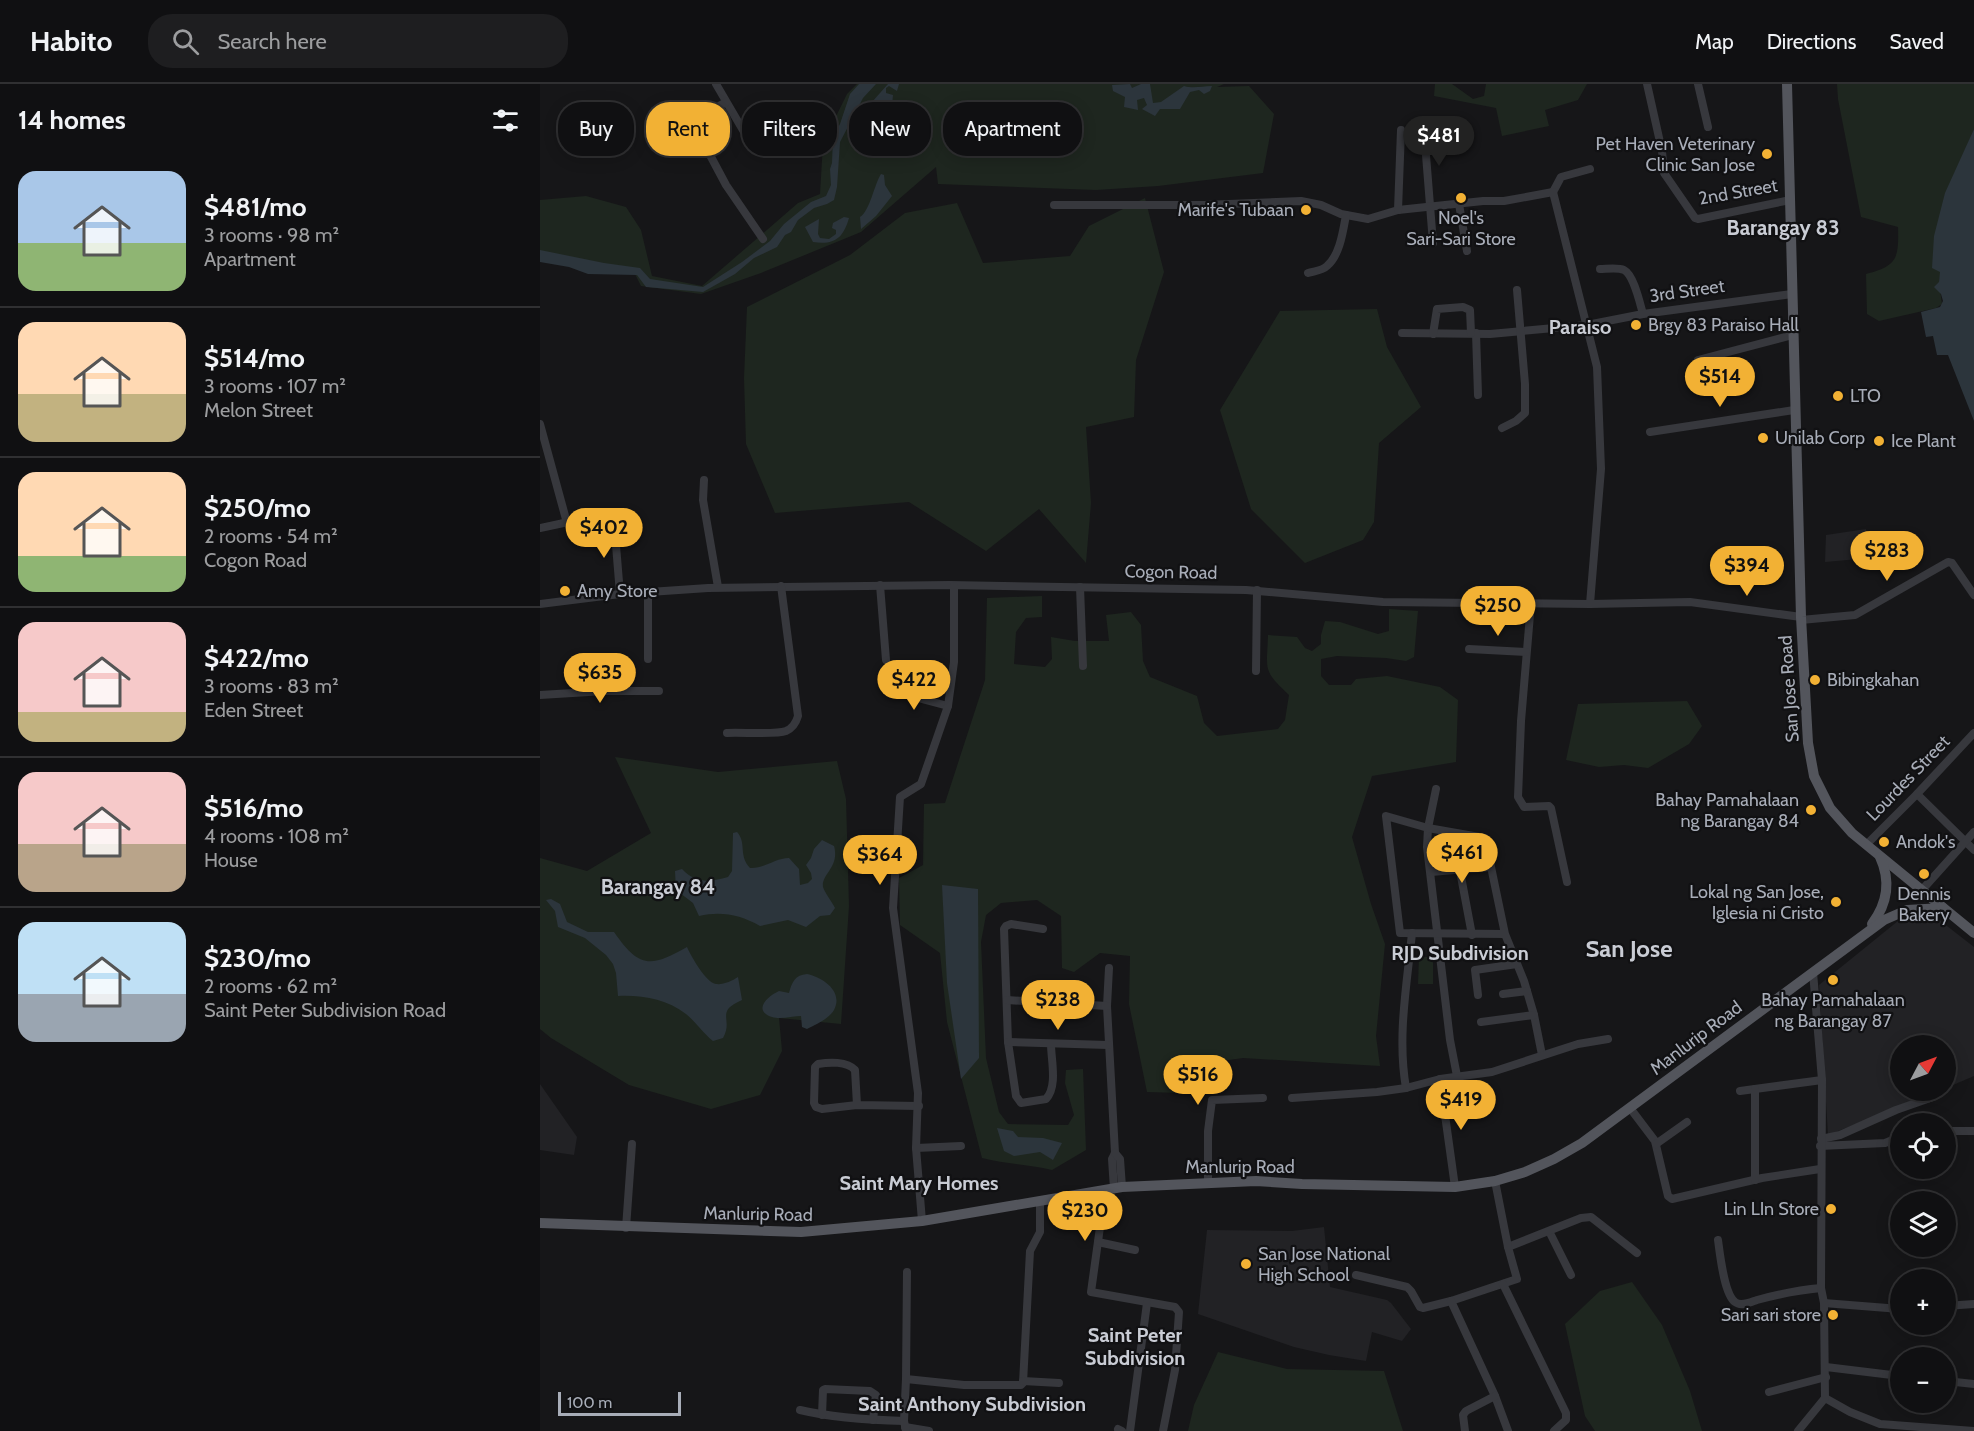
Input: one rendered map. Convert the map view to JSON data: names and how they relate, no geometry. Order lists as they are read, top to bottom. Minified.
{"streets":{"main road":["San Jose Road","Manlurip Road"],"street":["2nd Street","3rd Street","Cogon Road","Lourdes Street"]},"crossings":[["2nd Street","San Jose Road"],["3rd Street","San Jose Road"],["Cogon Road","San Jose Road"],["San Jose Road","Lourdes Street"],["San Jose Road","Manlurip Road"]],"districts":["Barangay 83","Paraiso","Barangay 84","San Jose","RJD Subdivision","Saint Mary Homes","Saint Peter Subdivision","Saint Anthony Subdivision"],"places":["Pet Haven Veterinary Clinic San Jose","Noel's Sari-Sari Store","Marife's Tubaan","Brgy 83 Paraiso Hall","LTO","Unilab Corp","Ice Plant","Amy Store","Bibingkahan","Bahay Pamahalaan ng Barangay 84","Andok's","Dennis Bakery","Lokal ng San Jose, Iglesia ni Cristo","Bahay Pamahalaan ng Barangay 87","Lin LIn Store","San Jose National High School","Sari sari store"],"scale_bar":"100 m","north":"top right","page":{"header":"Habito","search":"Search here","nav":["Map","Directions","Saved"],"heading":"14 homes","chip":["Buy","Rent","Filters","New","Apartment"],"price":["$481","$514","$402","$283","$394","$250","$635","$422","$461","$364","$238","$516","$419","$230"],"list":[{"name":"$481/mo","note":"3 rooms · 98 m² · Apartment"},{"name":"$514/mo","note":"3 rooms · 107 m² · Melon Street"},{"name":"$250/mo","note":"2 rooms · 54 m² · Cogon Road"},{"name":"$422/mo","note":"3 rooms · 83 m² · Eden Street"},{"name":"$516/mo","note":"4 rooms · 108 m² · House"},{"name":"$230/mo","note":"2 rooms · 62 m² · Saint Peter Subdivision Road"}],"map_buttons":["+","−"],"scale":"100 m"}}
